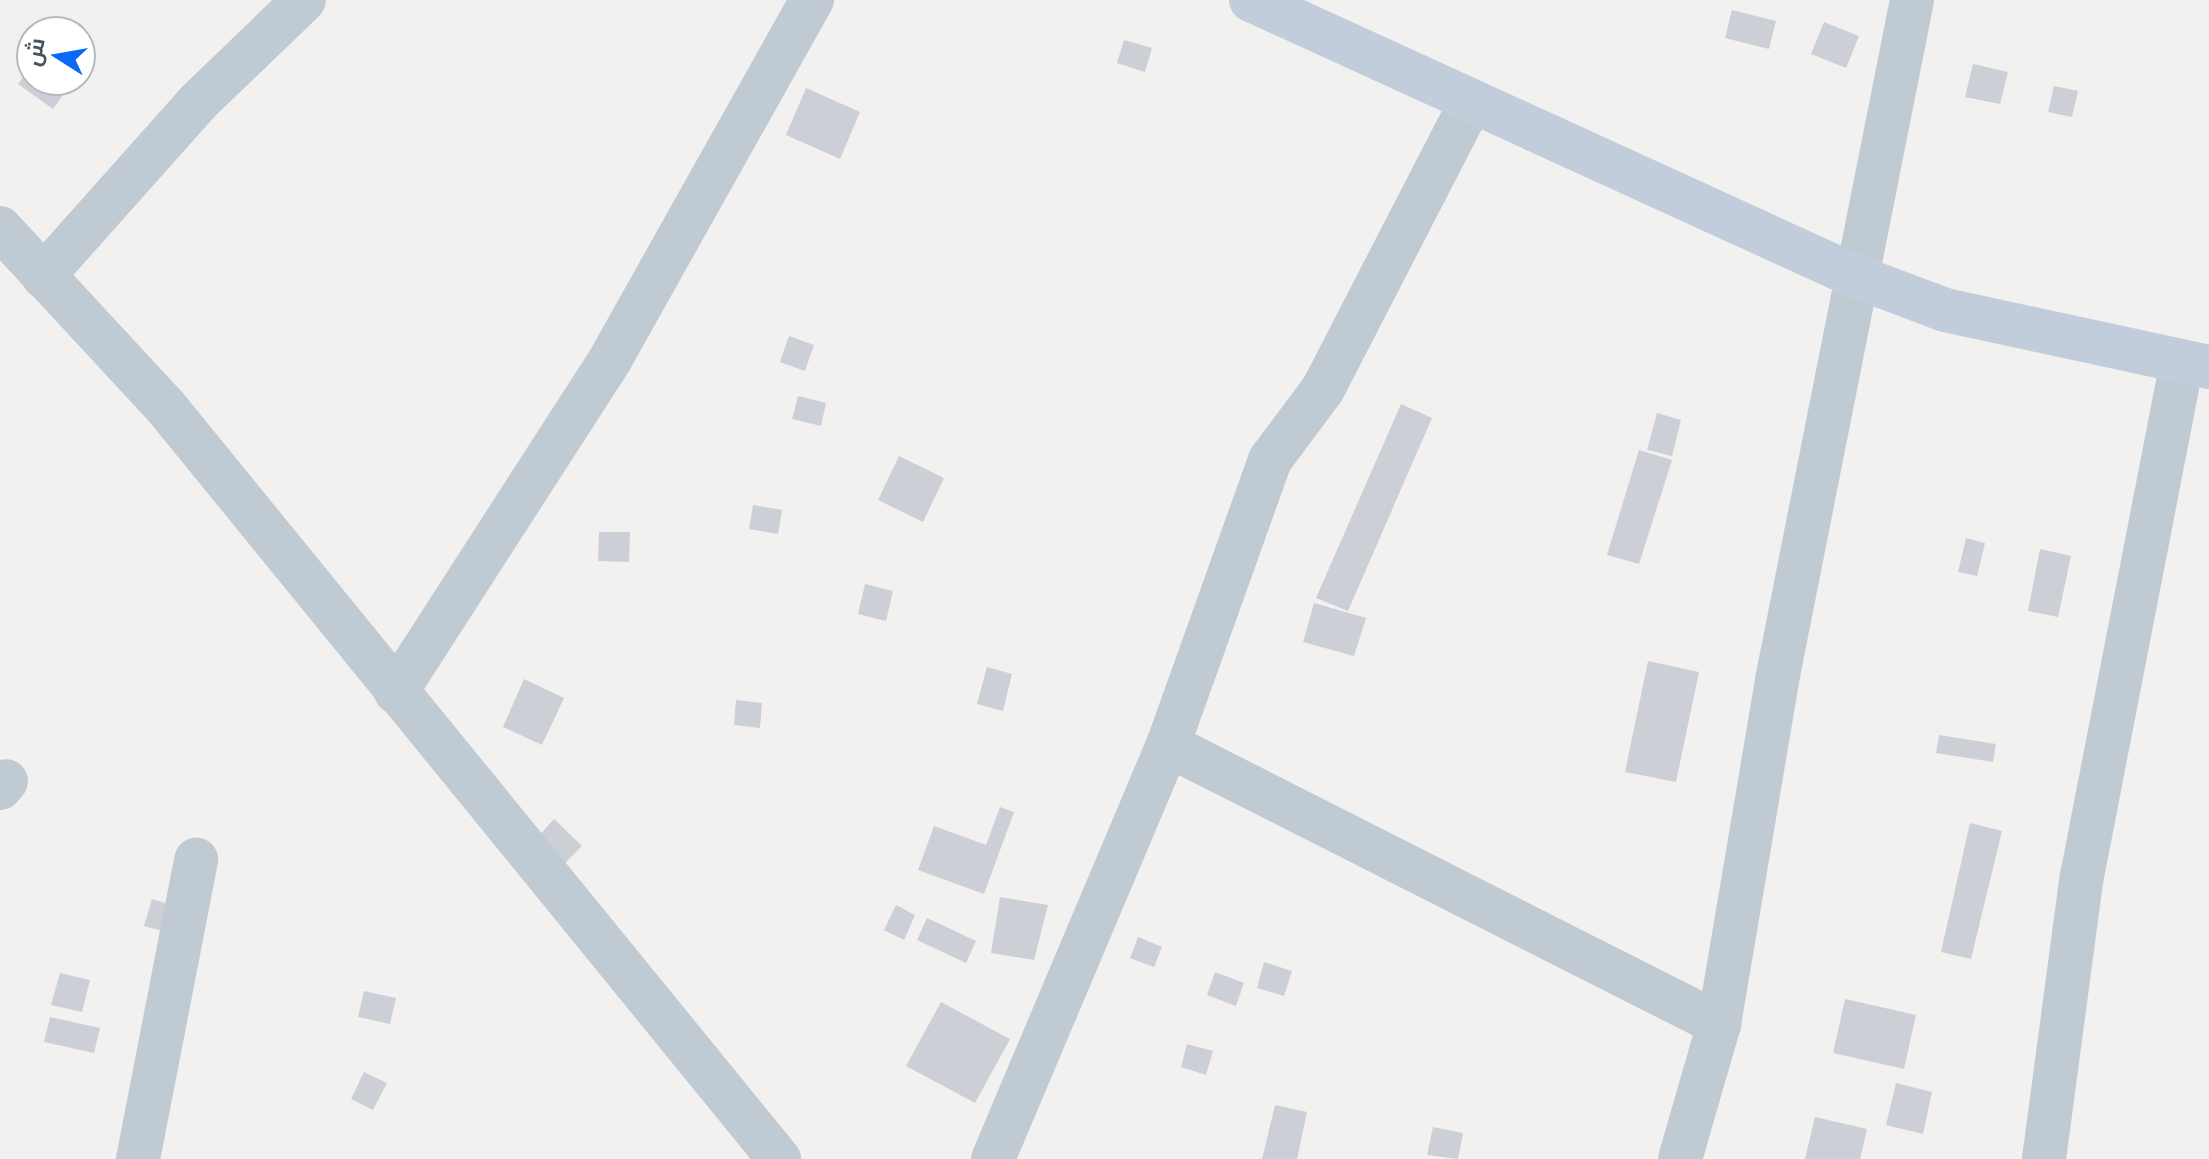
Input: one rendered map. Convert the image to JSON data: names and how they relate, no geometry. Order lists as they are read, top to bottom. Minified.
{"north":"left"}
